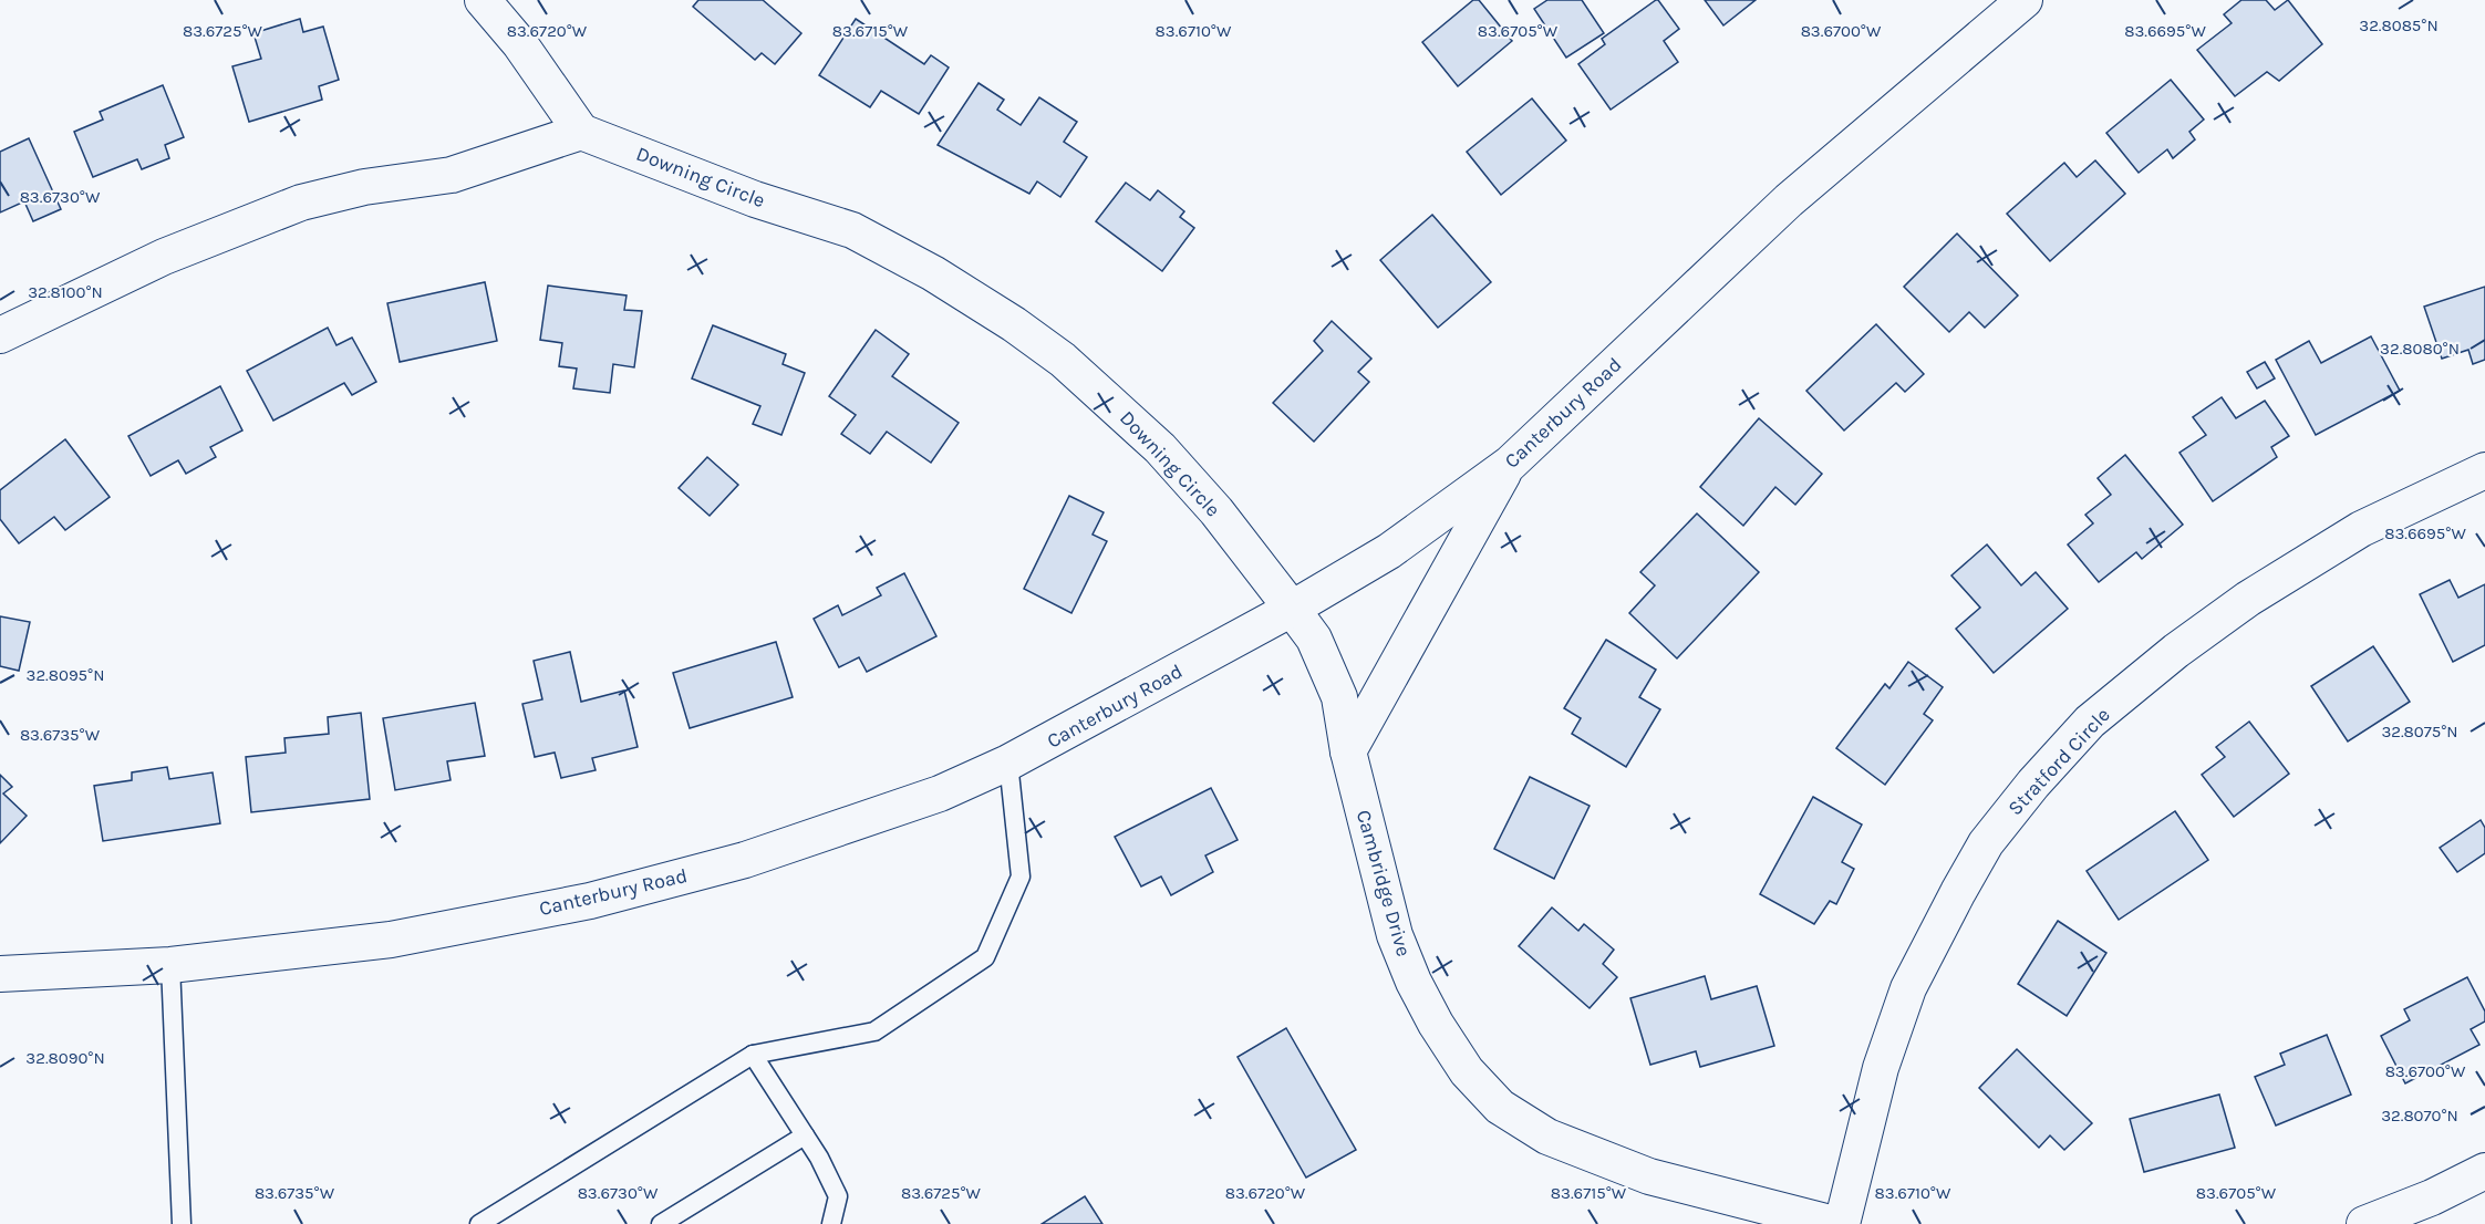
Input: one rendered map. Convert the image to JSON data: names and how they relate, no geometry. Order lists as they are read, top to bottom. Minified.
{"streets":{"street":["Downing Circle","Canterbury Road","Stratford Circle","Cambridge Drive"]},"crossings":[["Downing Circle","Canterbury Road"],["Downing Circle","Cambridge Drive"],["Canterbury Road","Cambridge Drive"]],"coordinates":["32.8085°N","83.6725°W","83.6720°W","83.6715°W","83.6710°W","83.6705°W","83.6700°W","83.6695°W","83.6730°W","32.8100°N","32.8080°N","32.8095°N","32.8075°N","83.6735°W","32.8090°N","32.8070°N"]}
